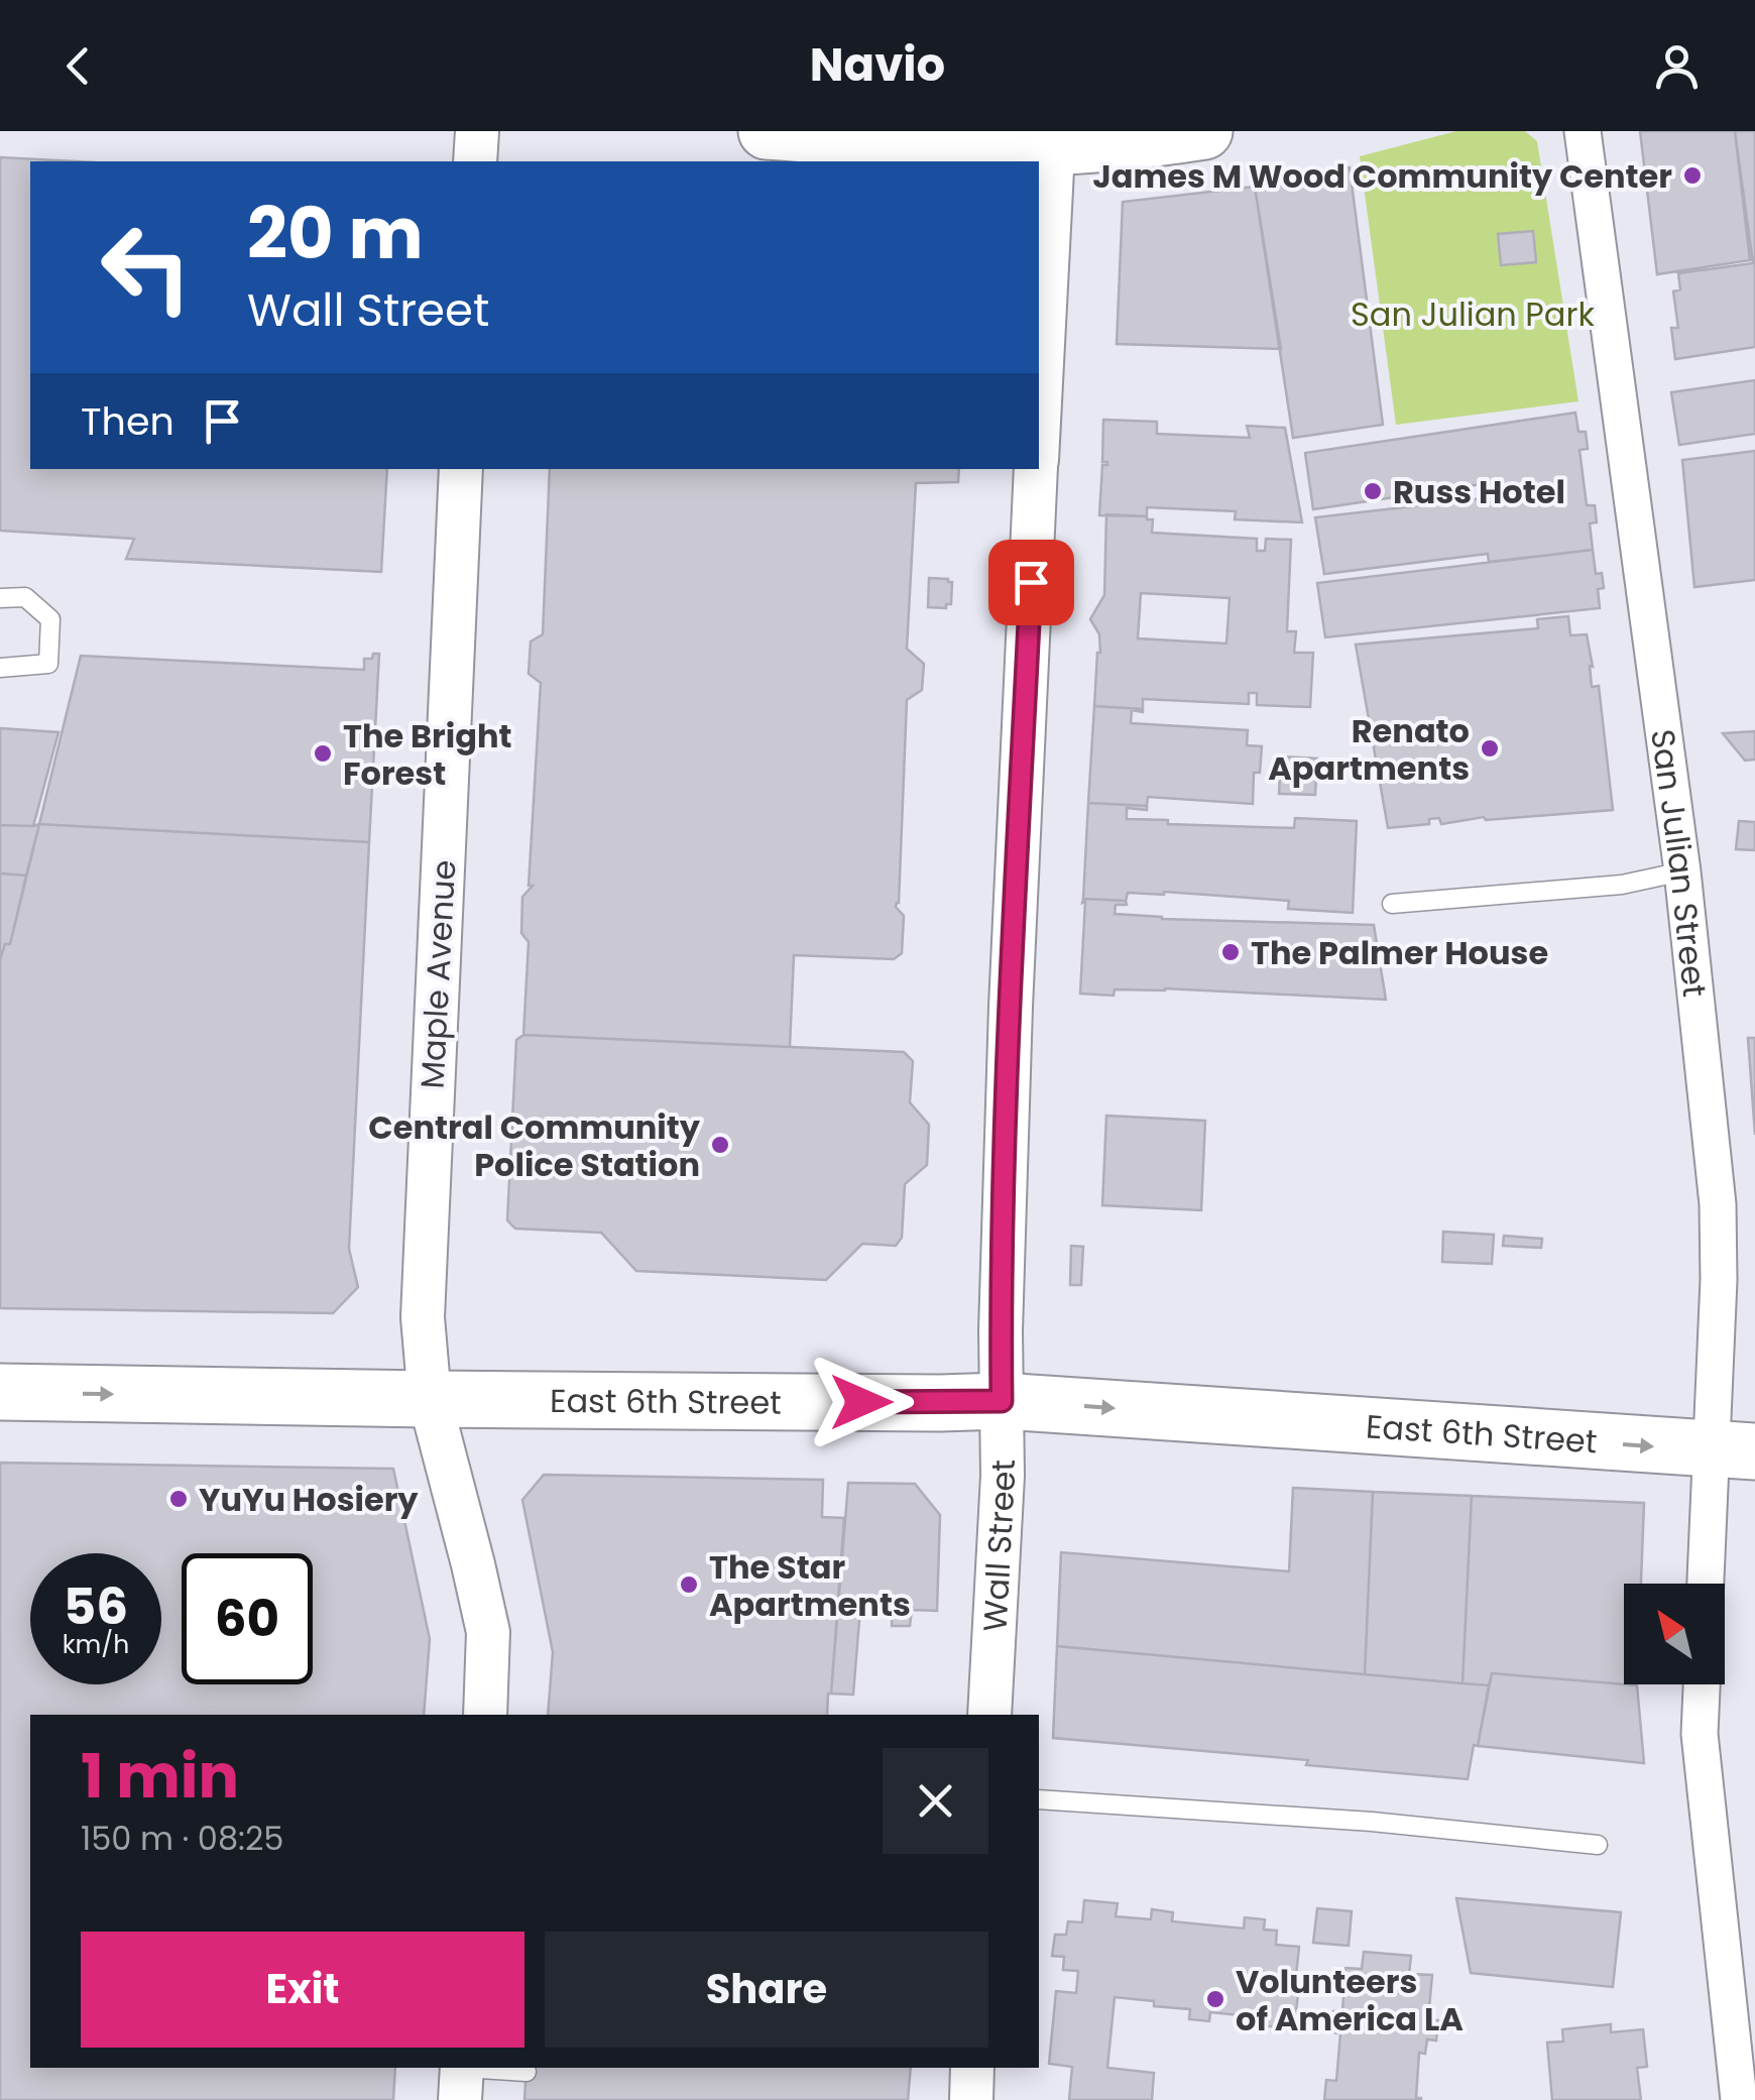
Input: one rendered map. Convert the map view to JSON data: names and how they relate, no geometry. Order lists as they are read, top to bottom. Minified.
{"streets":{"main road":["East 6th Street"],"street":["San Julian Street","Maple Avenue","Wall Street"]},"crossings":[["San Julian Street","East 6th Street"],["Maple Avenue","East 6th Street"],["East 6th Street","Wall Street"]],"one_way":["East 6th Street"],"parks":["San Julian Park"],"places":["James M Wood Community Center","Russ Hotel","Renato Apartments","The Bright Forest","The Palmer House","Central Community Police Station","YuYu Hosiery","The Star Apartments","Volunteers of America LA"],"north":"top left","page":{"header":"Navio","turn":["20 m","Wall Street"],"then":"Then","speed":"56 km/h","limit":"60","heading":["1 min","150 m · 08:25"],"buttons":["Exit","Share"]}}
